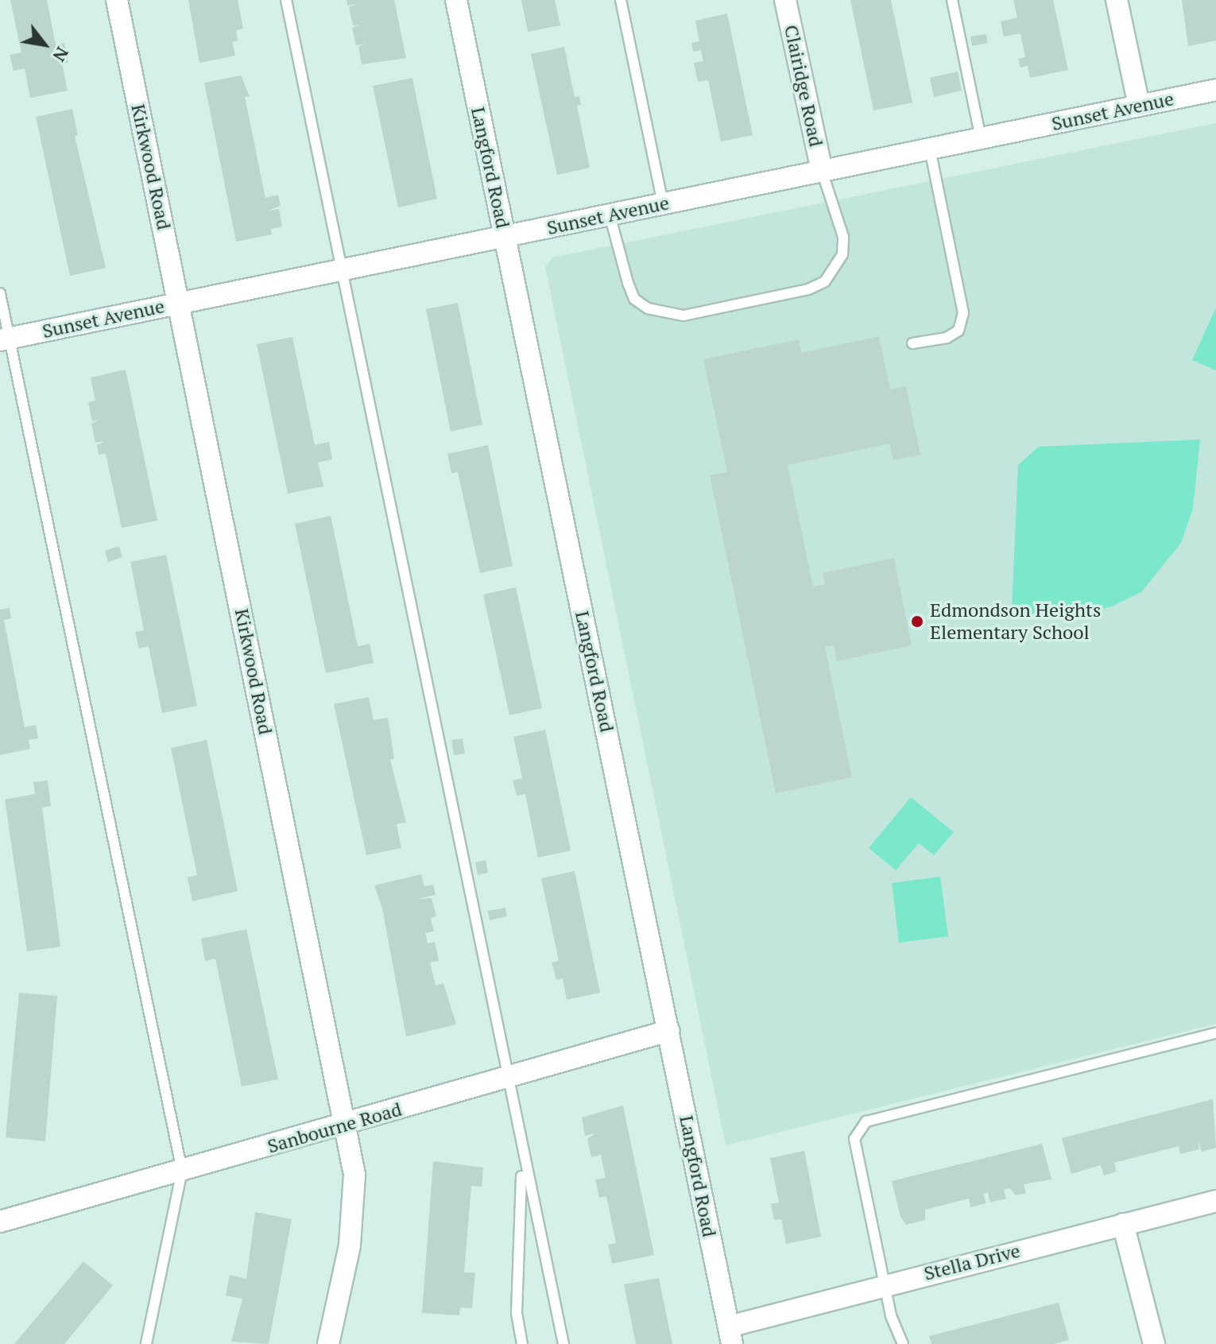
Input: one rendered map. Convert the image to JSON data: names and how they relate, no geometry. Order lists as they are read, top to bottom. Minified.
{"streets":{"street":["Clairidge Road","Sunset Avenue","Kirkwood Road","Langford Road","Sanbourne Road","Stella Drive"]},"crossings":[["Clairidge Road","Sunset Avenue"],["Sunset Avenue","Kirkwood Road"],["Sunset Avenue","Langford Road"],["Kirkwood Road","Sanbourne Road"],["Langford Road","Sanbourne Road"],["Langford Road","Stella Drive"]],"places":["Edmondson Heights Elementary School"],"north":"bottom right"}
